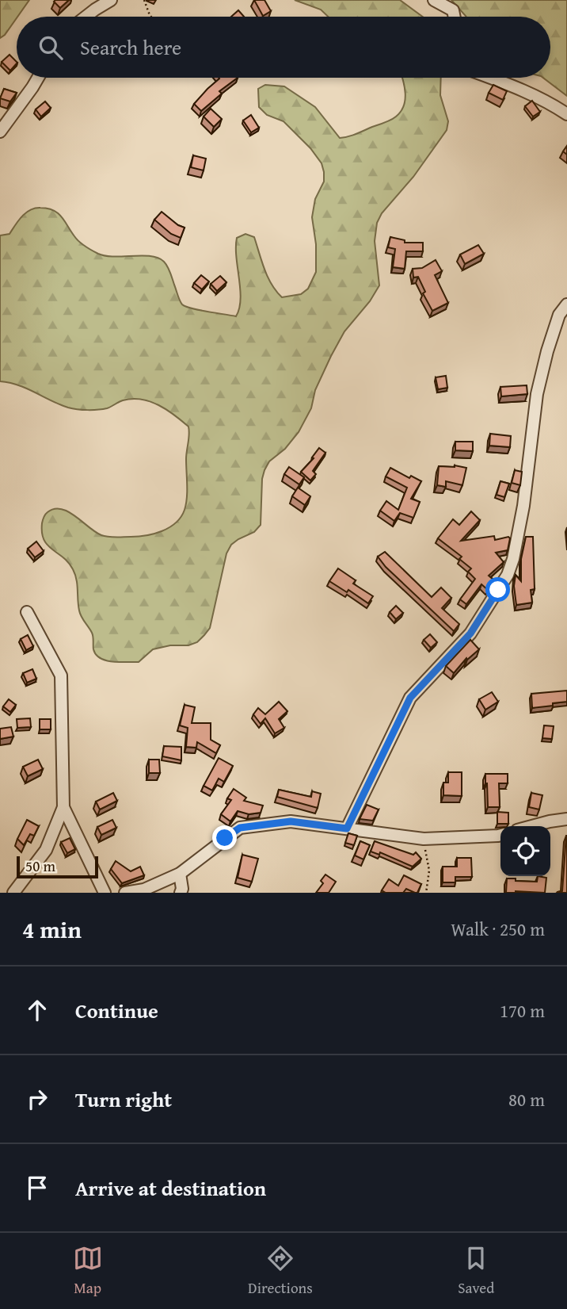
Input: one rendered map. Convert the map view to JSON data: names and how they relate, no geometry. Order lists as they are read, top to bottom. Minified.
{"scale_bar":"50 m","page":{"search":"Search here","scale":"50 m","heading":["4 min","Walk · 250 m"],"list":[["Continue","170 m"],["Turn right","80 m"],"Arrive at destination"],"nav":["Map","Directions","Saved"]}}
